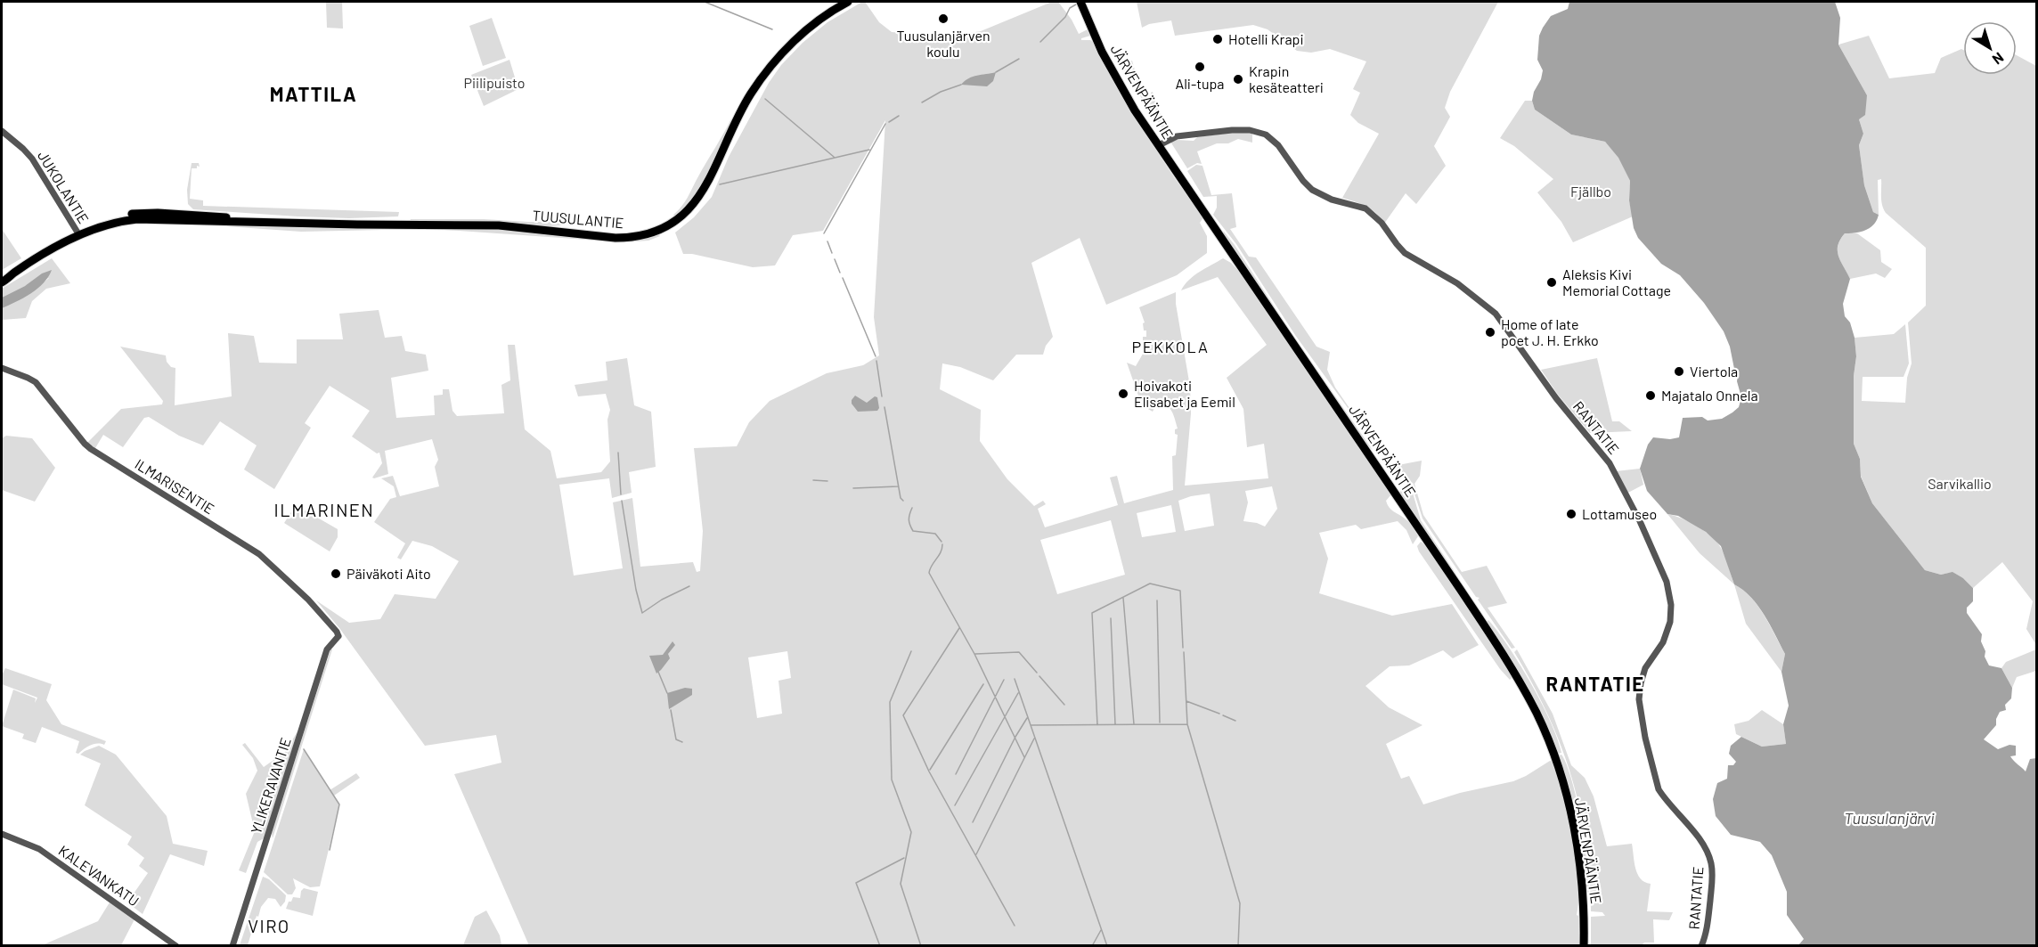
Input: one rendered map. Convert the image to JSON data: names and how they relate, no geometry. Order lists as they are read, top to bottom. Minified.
{"streets":{"main road":["JÄRVENPÄÄNTIE","TUUSULANTIE"],"street":["JUKOLANTIE","RANTATIE","ILMARISENTIE","YLIKERAVANTIE","KALEVANKATU"]},"crossings":[["JÄRVENPÄÄNTIE","RANTATIE"],["JUKOLANTIE","TUUSULANTIE"],["ILMARISENTIE","YLIKERAVANTIE"]],"districts":["MATTILA","PEKKOLA","ILMARINEN","RANTATIE","VIRO"],"water":["Tuusulanjärvi"],"parks":["Piilipuisto","Fjällbo","Sarvikallio"],"places":["Tuusulanjärven koulu","Hotelli Krapi","Ali-tupa","Krapin kesäteatteri","Aleksis Kivi Memorial Cottage","Home of late poet J. H. Erkko","Viertola","Hoivakoti Elisabet ja Eemil","Majatalo Onnela","Lottamuseo","Päiväkoti Aito"],"north":"bottom right"}
